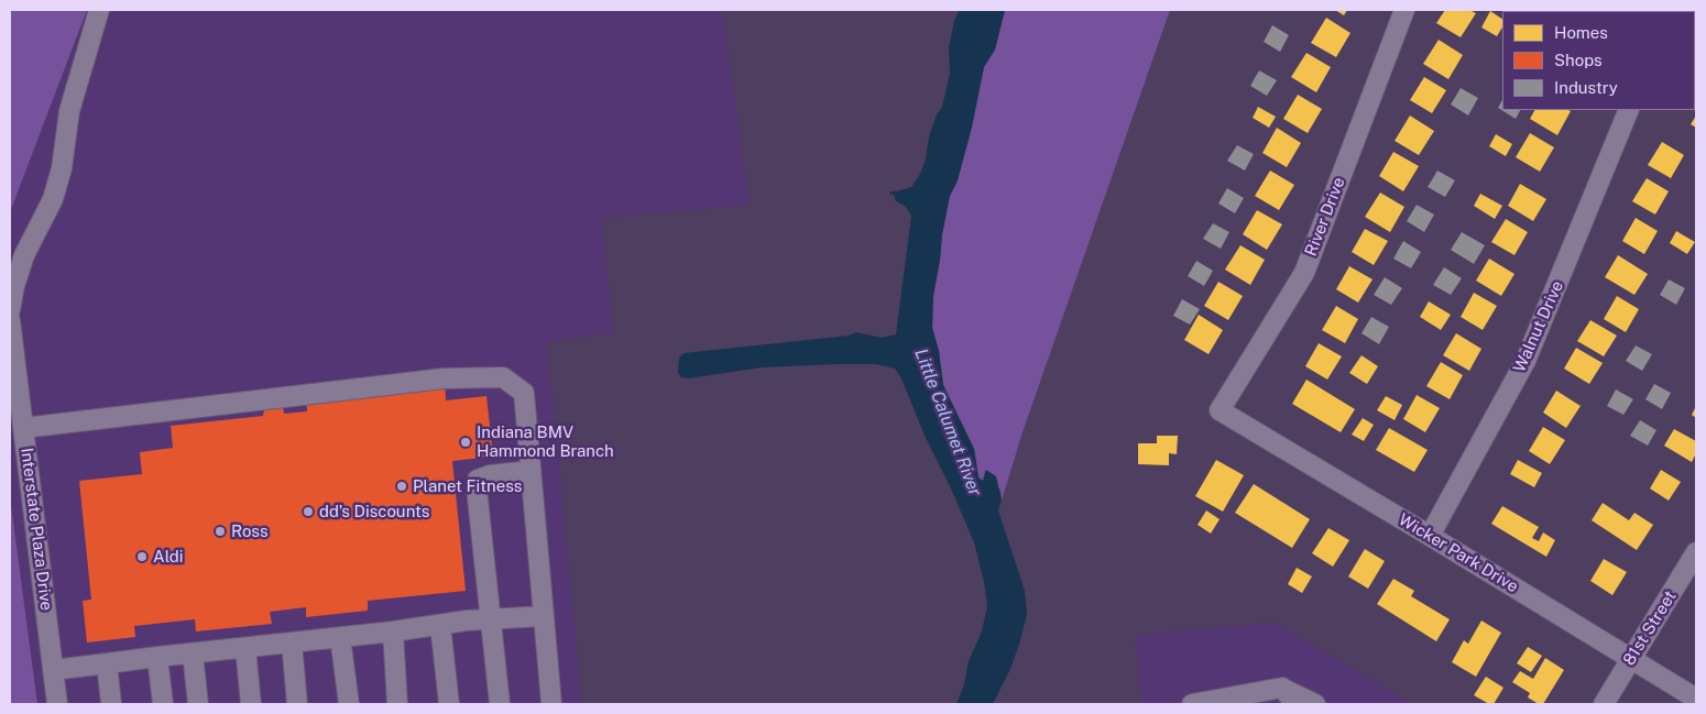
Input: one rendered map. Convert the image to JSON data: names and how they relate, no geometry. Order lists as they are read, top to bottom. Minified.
{"streets":{"street":["River Drive","Walnut Drive","Interstate Plaza Drive","Wicker Park Drive","81st Street"]},"crossings":[["River Drive","Wicker Park Drive"],["Walnut Drive","Wicker Park Drive"],["Wicker Park Drive","81st Street"]],"water":["Little Calumet River"],"places":["Indiana BMV Hammond Branch","Planet Fitness","dd's Discounts","Ross","Aldi"],"legend":["Homes","Shops","Industry"]}
